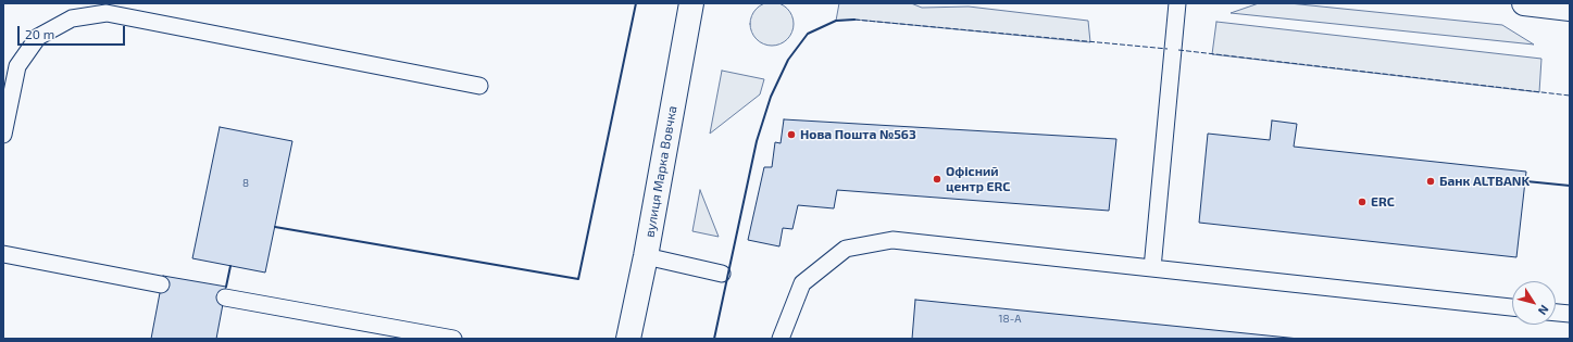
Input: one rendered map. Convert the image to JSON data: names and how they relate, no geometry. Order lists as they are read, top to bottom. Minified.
{"streets":{"street":["вулиця Марка Вовчка"]},"places":["Нова Пошта №563","Офісний центр ERC","Банк ALTBANK","ERC"],"house_numbers":["8","18-А"],"scale_bar":"20 m","north":"bottom right"}
